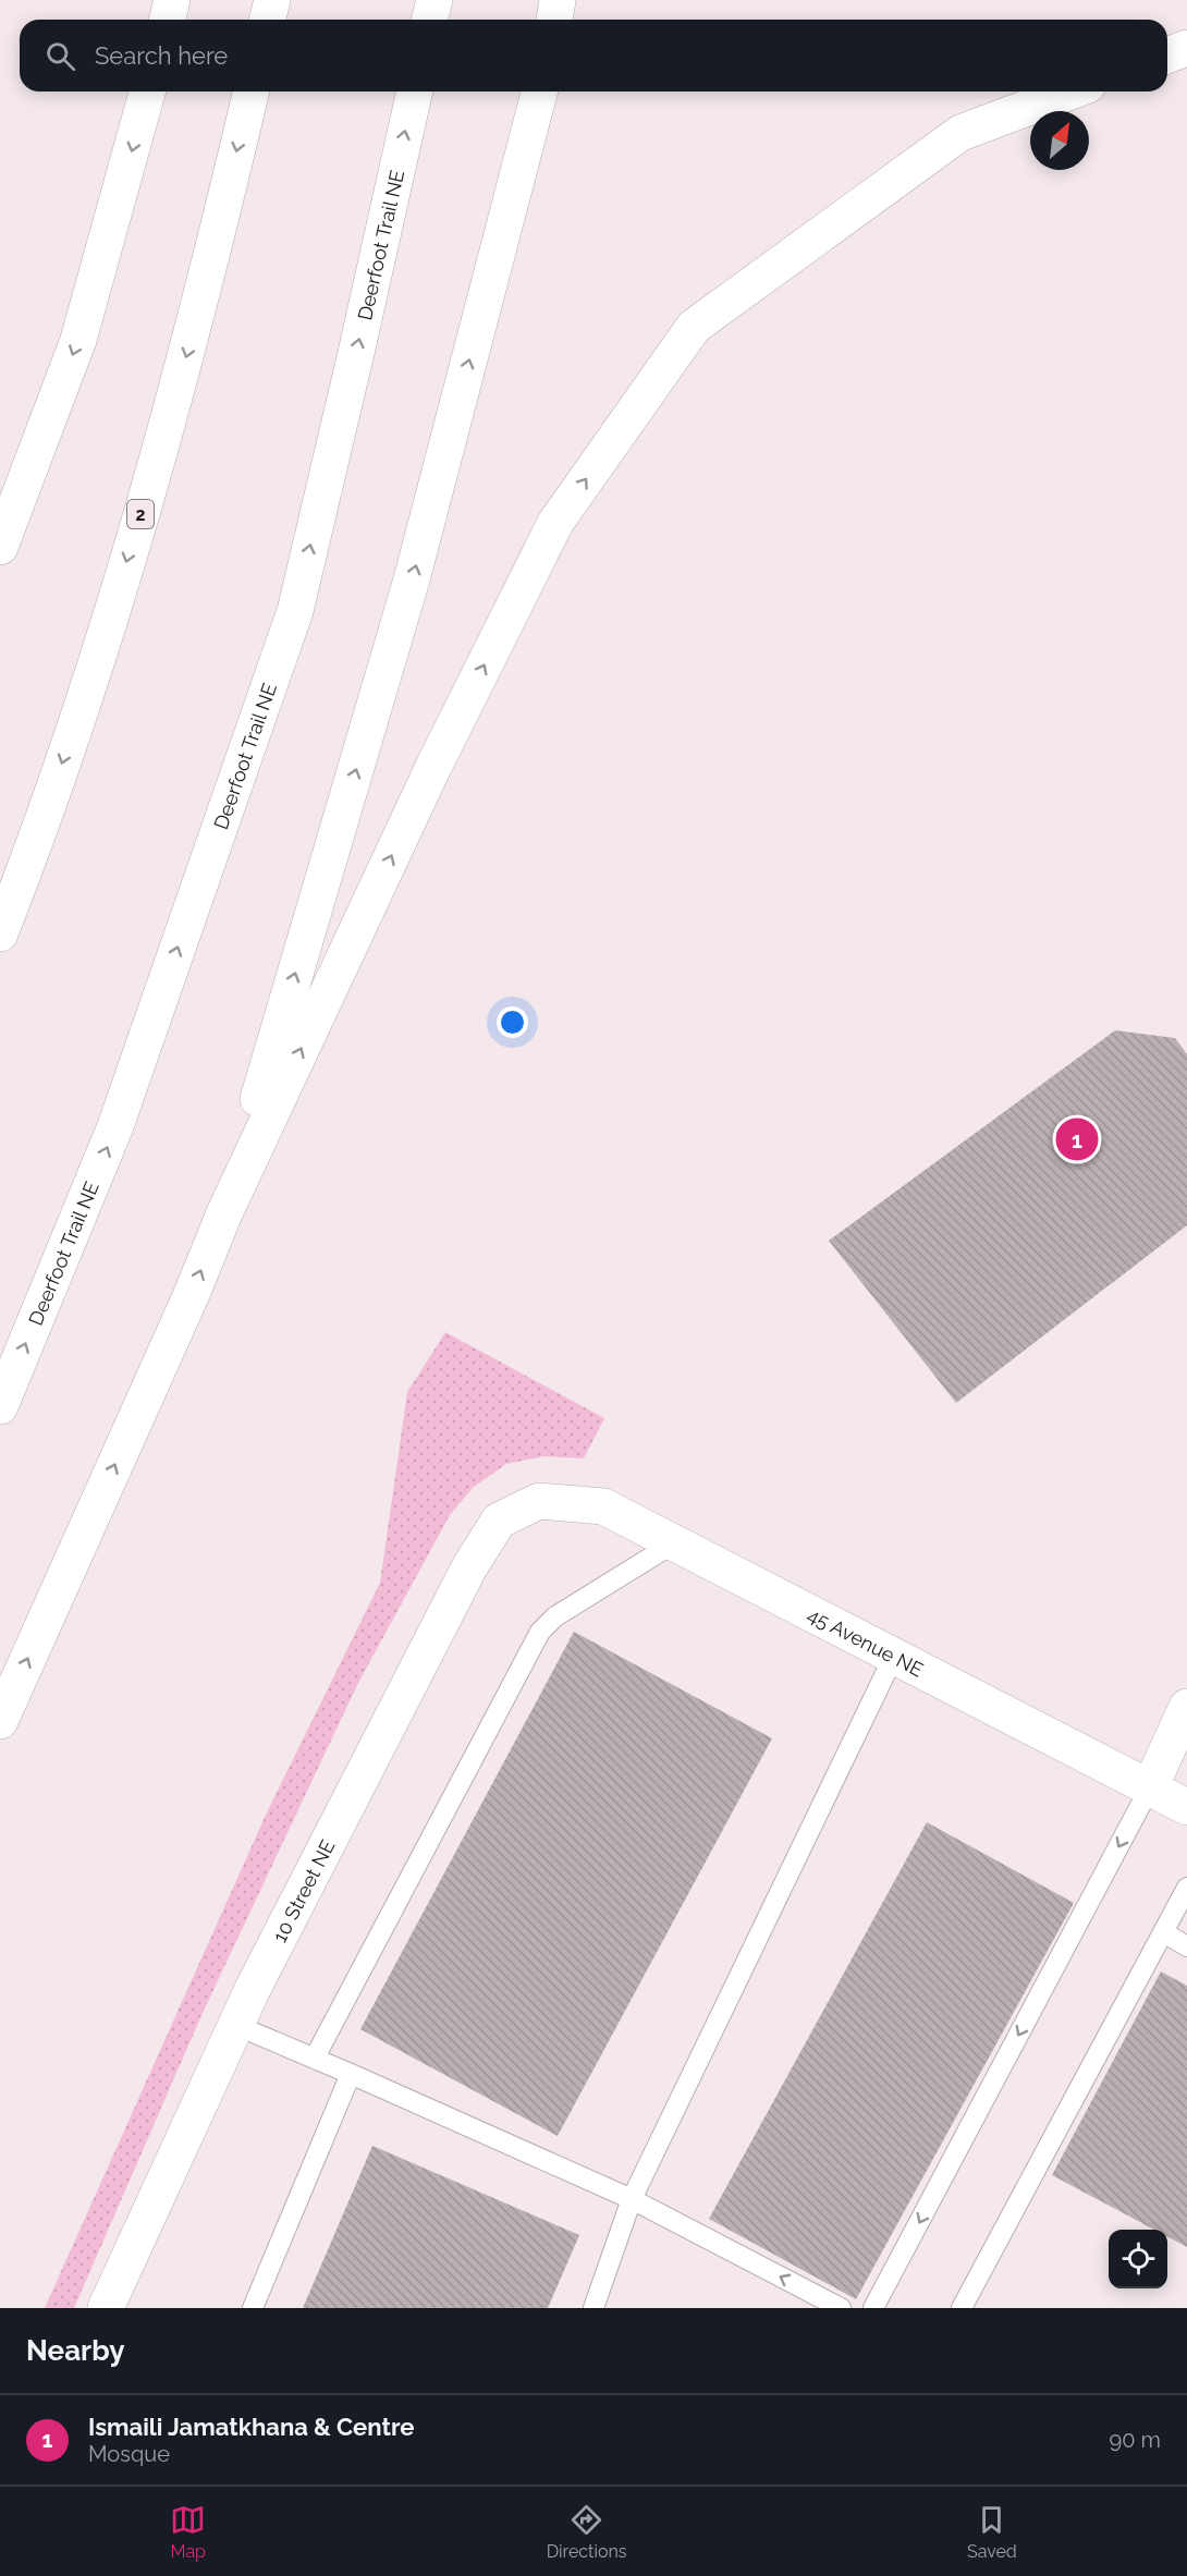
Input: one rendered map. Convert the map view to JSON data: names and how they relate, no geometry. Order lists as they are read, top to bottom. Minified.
{"streets":{"main road":["Deerfoot Trail NE","2","45 Avenue NE","10 Street NE"]},"crossings":[["45 Avenue NE","10 Street NE"]],"north":"top right","page":{"search":"Search here","pins":"1","heading":"Nearby","list":[{"mark":"1","name":"Ismaili Jamatkhana & Centre","note":"Mosque","value":"90 m"}],"nav":["Map","Directions","Saved"]}}
